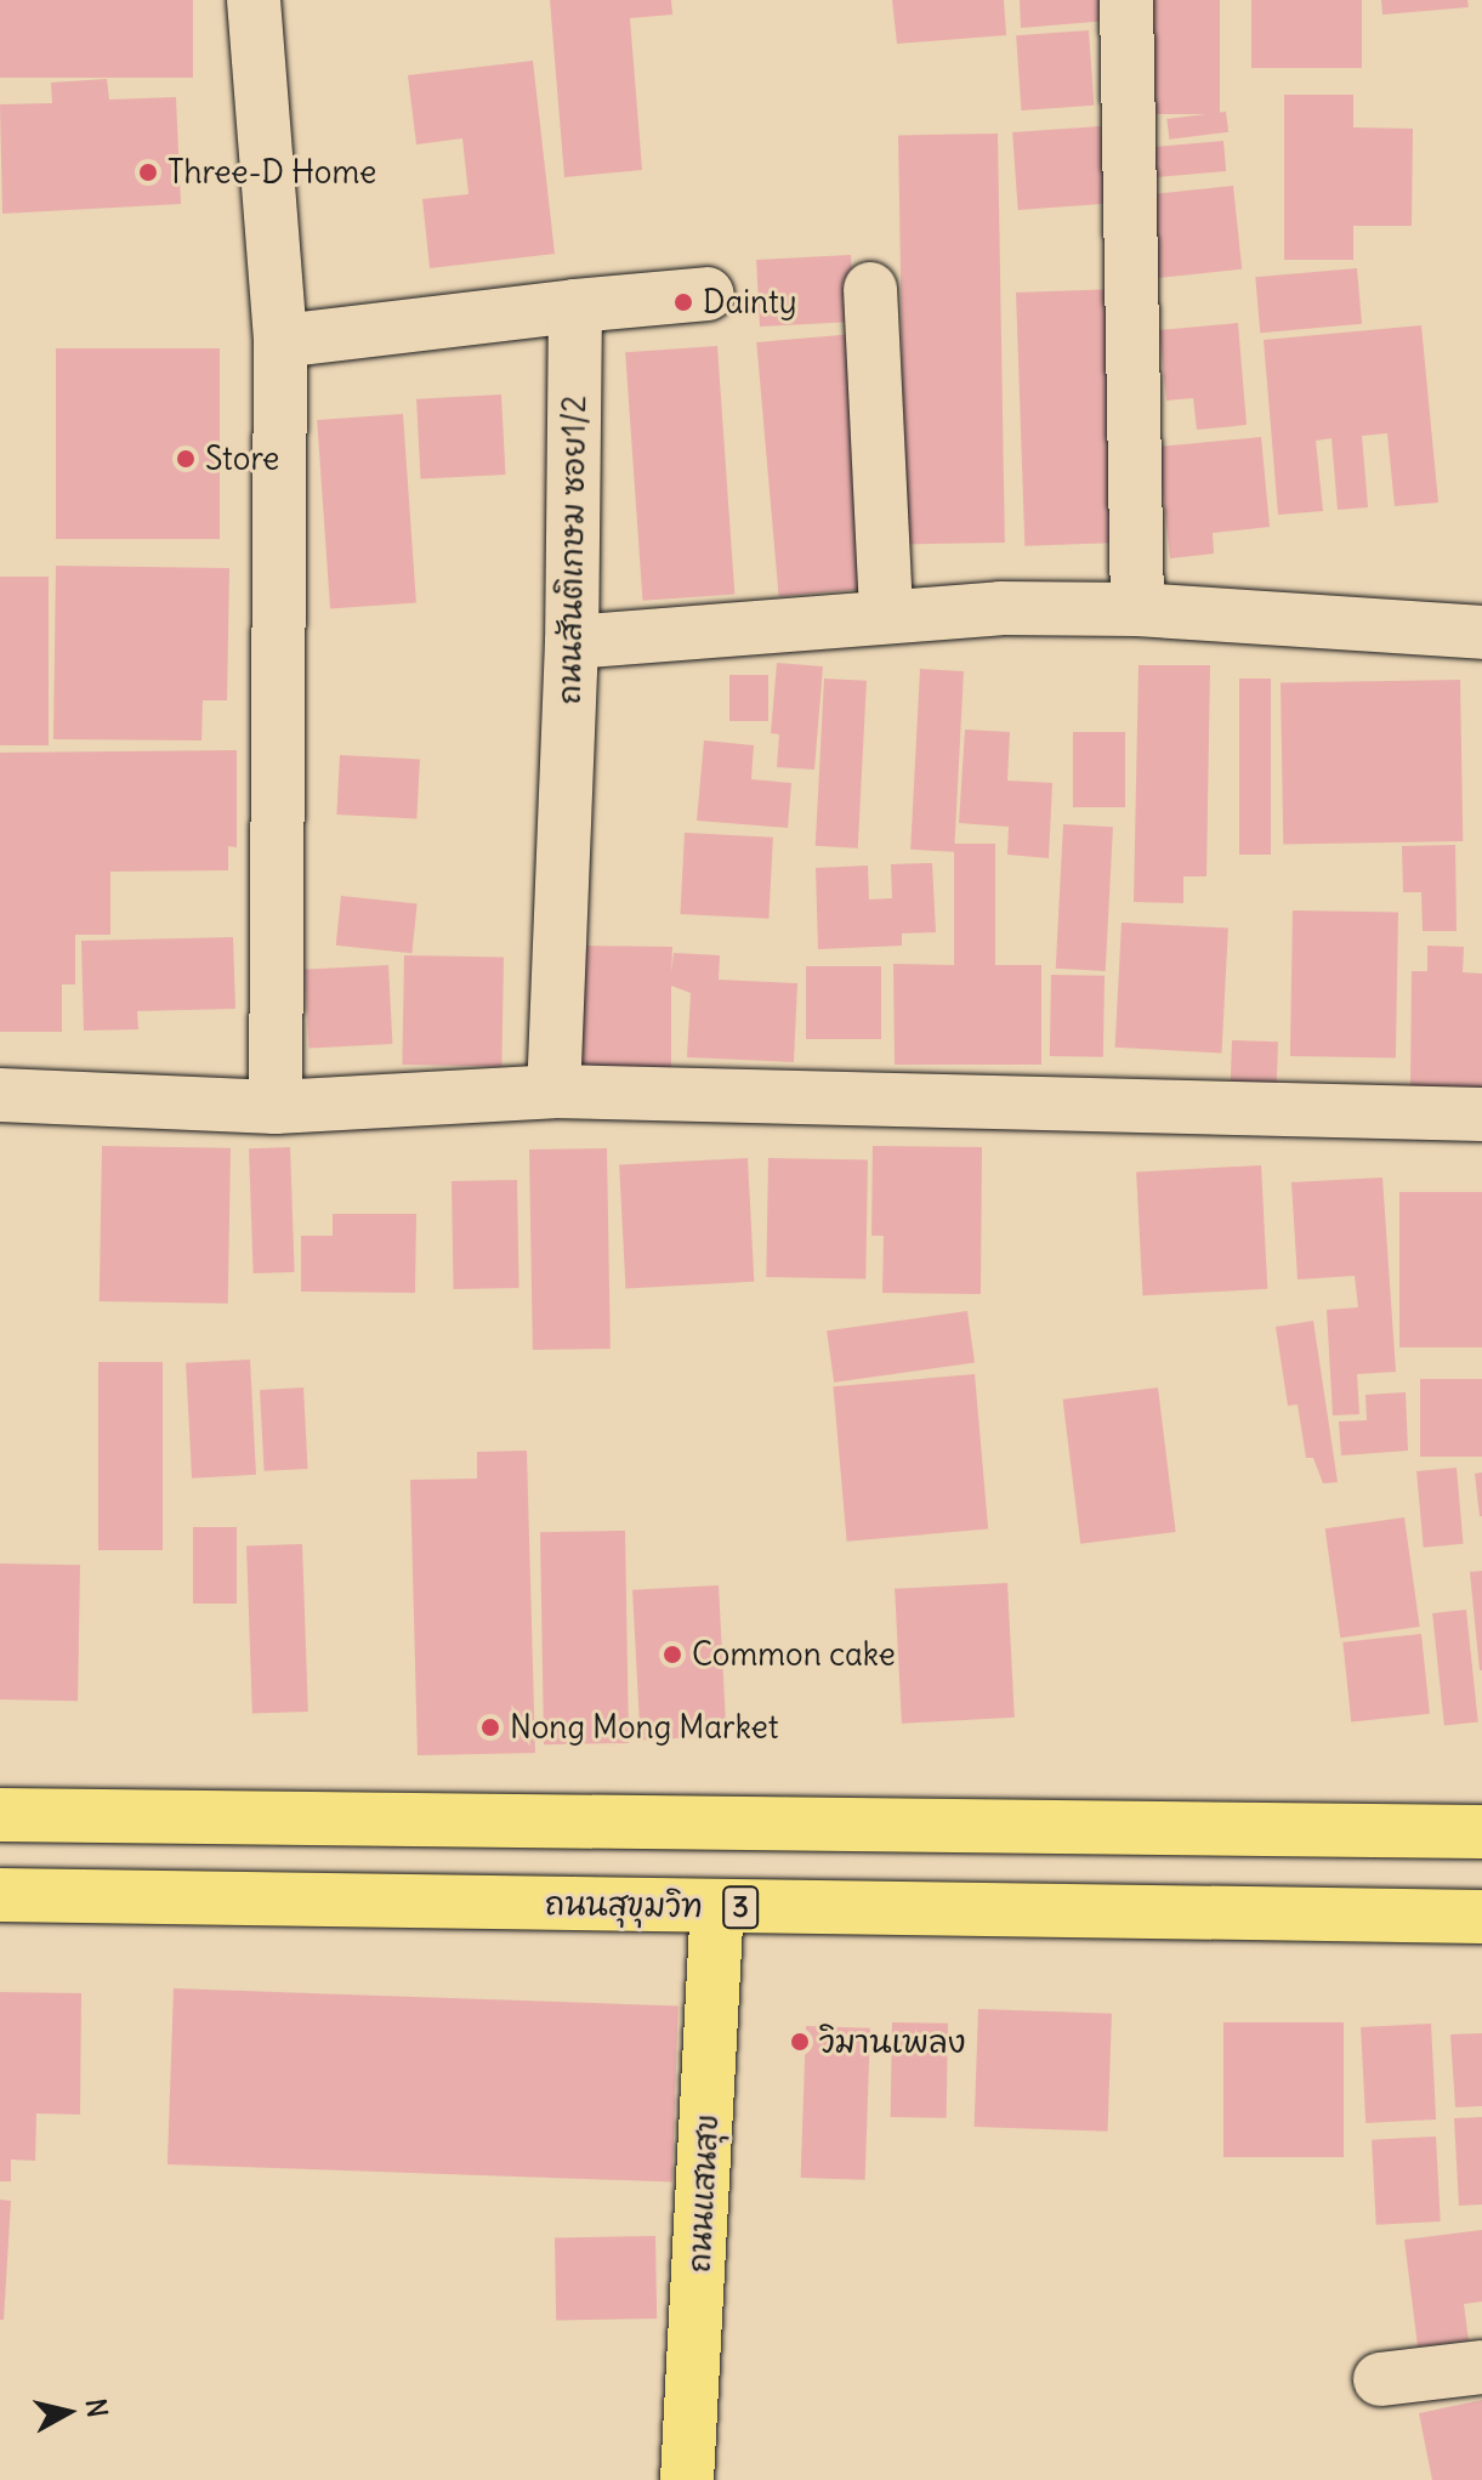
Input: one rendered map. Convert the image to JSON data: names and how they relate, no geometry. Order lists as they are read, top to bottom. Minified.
{"streets":{"main road":["ถนนสุขุมวิท","3","ถนนแสนสุข"],"street":["ถนนสันติเกษม ซอย1/2"]},"crossings":[["ถนนสุขุมวิท","ถนนแสนสุข"]],"places":["Three-D Home","Dainty","Store","Common cake","Nong Mong Market","วิมานเพลง"],"north":"right"}
